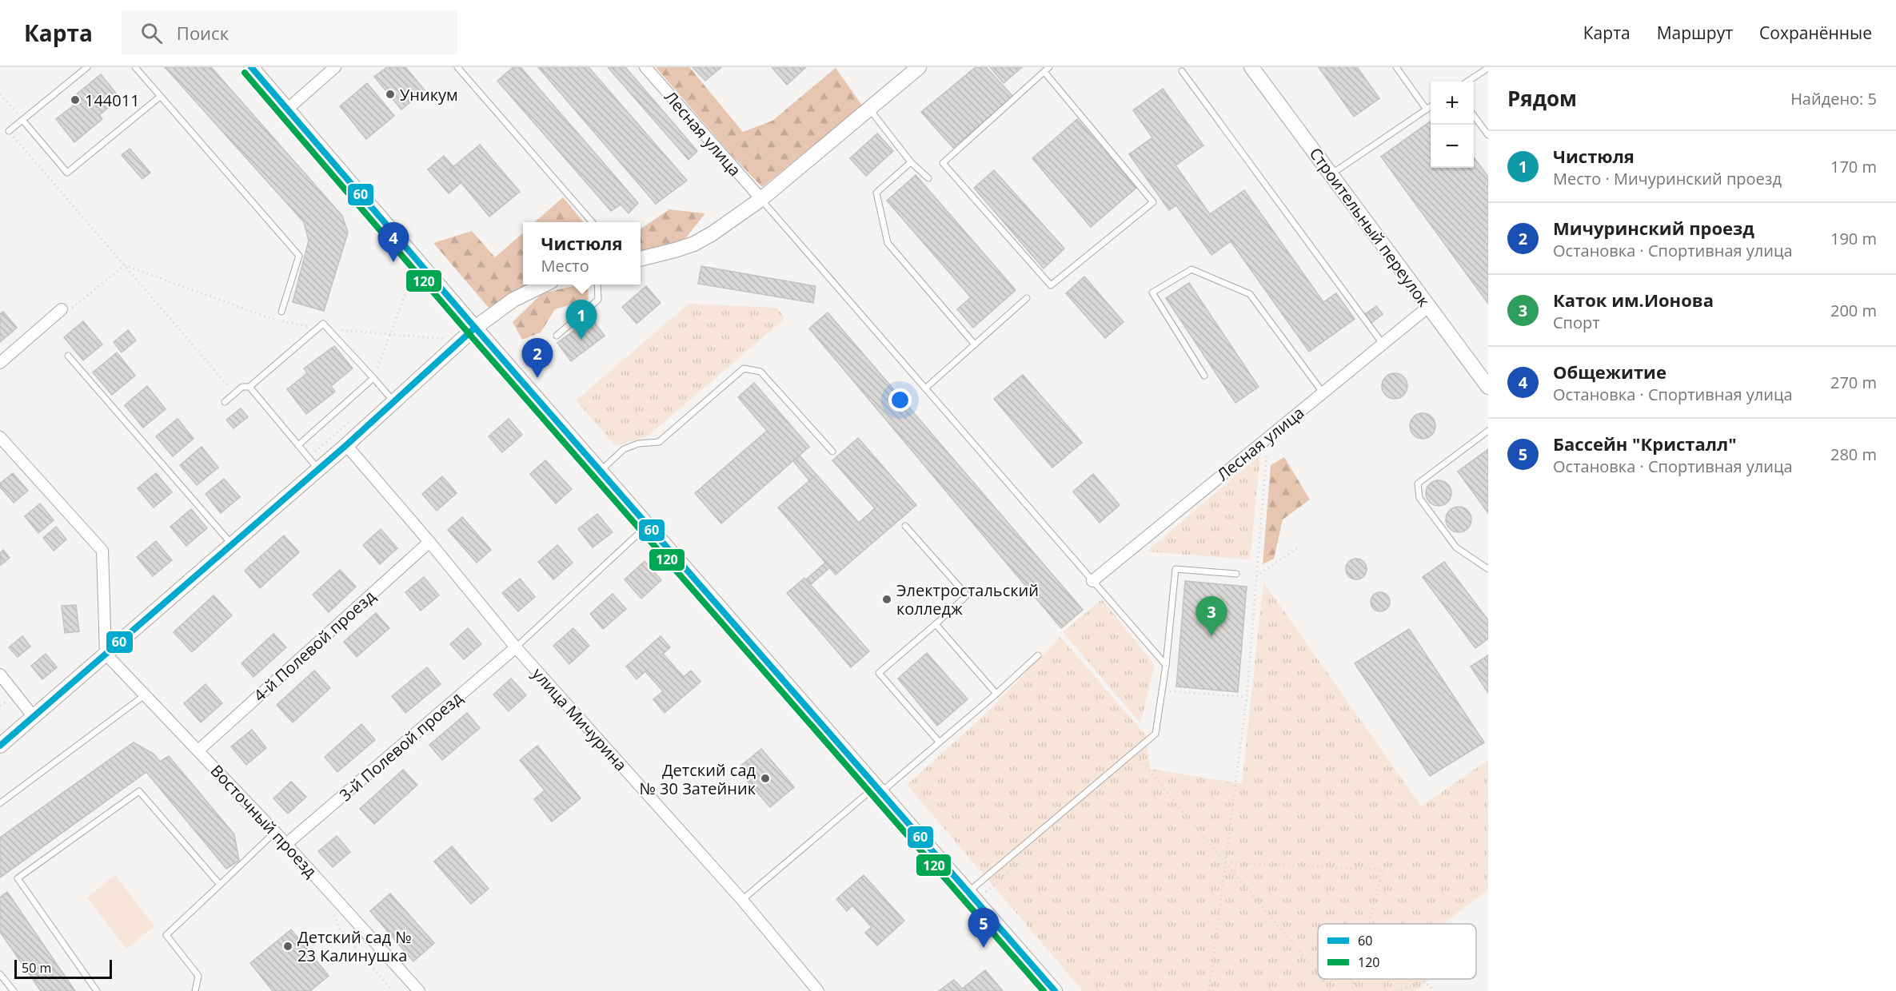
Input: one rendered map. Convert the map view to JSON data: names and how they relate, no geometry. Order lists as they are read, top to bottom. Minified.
{"streets":{"street":["Лесная улица","Строительный переулок","4-й Полевой проезд","улица Мичурина","3-й Полевой проезд","Восточный проезд"]},"crossings":[["Лесная улица","Строительный переулок"],["4-й Полевой проезд","улица Мичурина"],["4-й Полевой проезд","Восточный проезд"],["улица Мичурина","3-й Полевой проезд"],["3-й Полевой проезд","Восточный проезд"]],"places":["Уникум","144011","Электростальский колледж","Детский сад № 30 Затейник","Детский сад № 23 Калинушка"],"lines":["transit line 60","transit line 120"],"legend":["60","120"],"scale_bar":"50 m","page":{"header":"Карта","search":"Поиск","nav":["Карта","Маршрут","Сохранённые"],"heading":["Рядом","Найдено: 5"],"map_buttons":["+","−"],"list":[{"mark":"1","name":"Чистюля","note":"Место · Мичуринский проезд","value":"170 m"},{"mark":"2","name":"Мичуринский проезд","note":"Остановка · Спортивная улица","value":"190 m"},{"mark":"3","name":"Каток им.Ионова","note":"Спорт","value":"200 m"},{"mark":"4","name":"Общежитие","note":"Остановка · Спортивная улица","value":"270 m"},{"mark":"5","name":"Бассейн \"Кристалл\"","note":"Остановка · Спортивная улица","value":"280 m"}],"popup":["Чистюля","Место"],"pins":["4","1","2","3","5"],"scale":"50 m"}}
